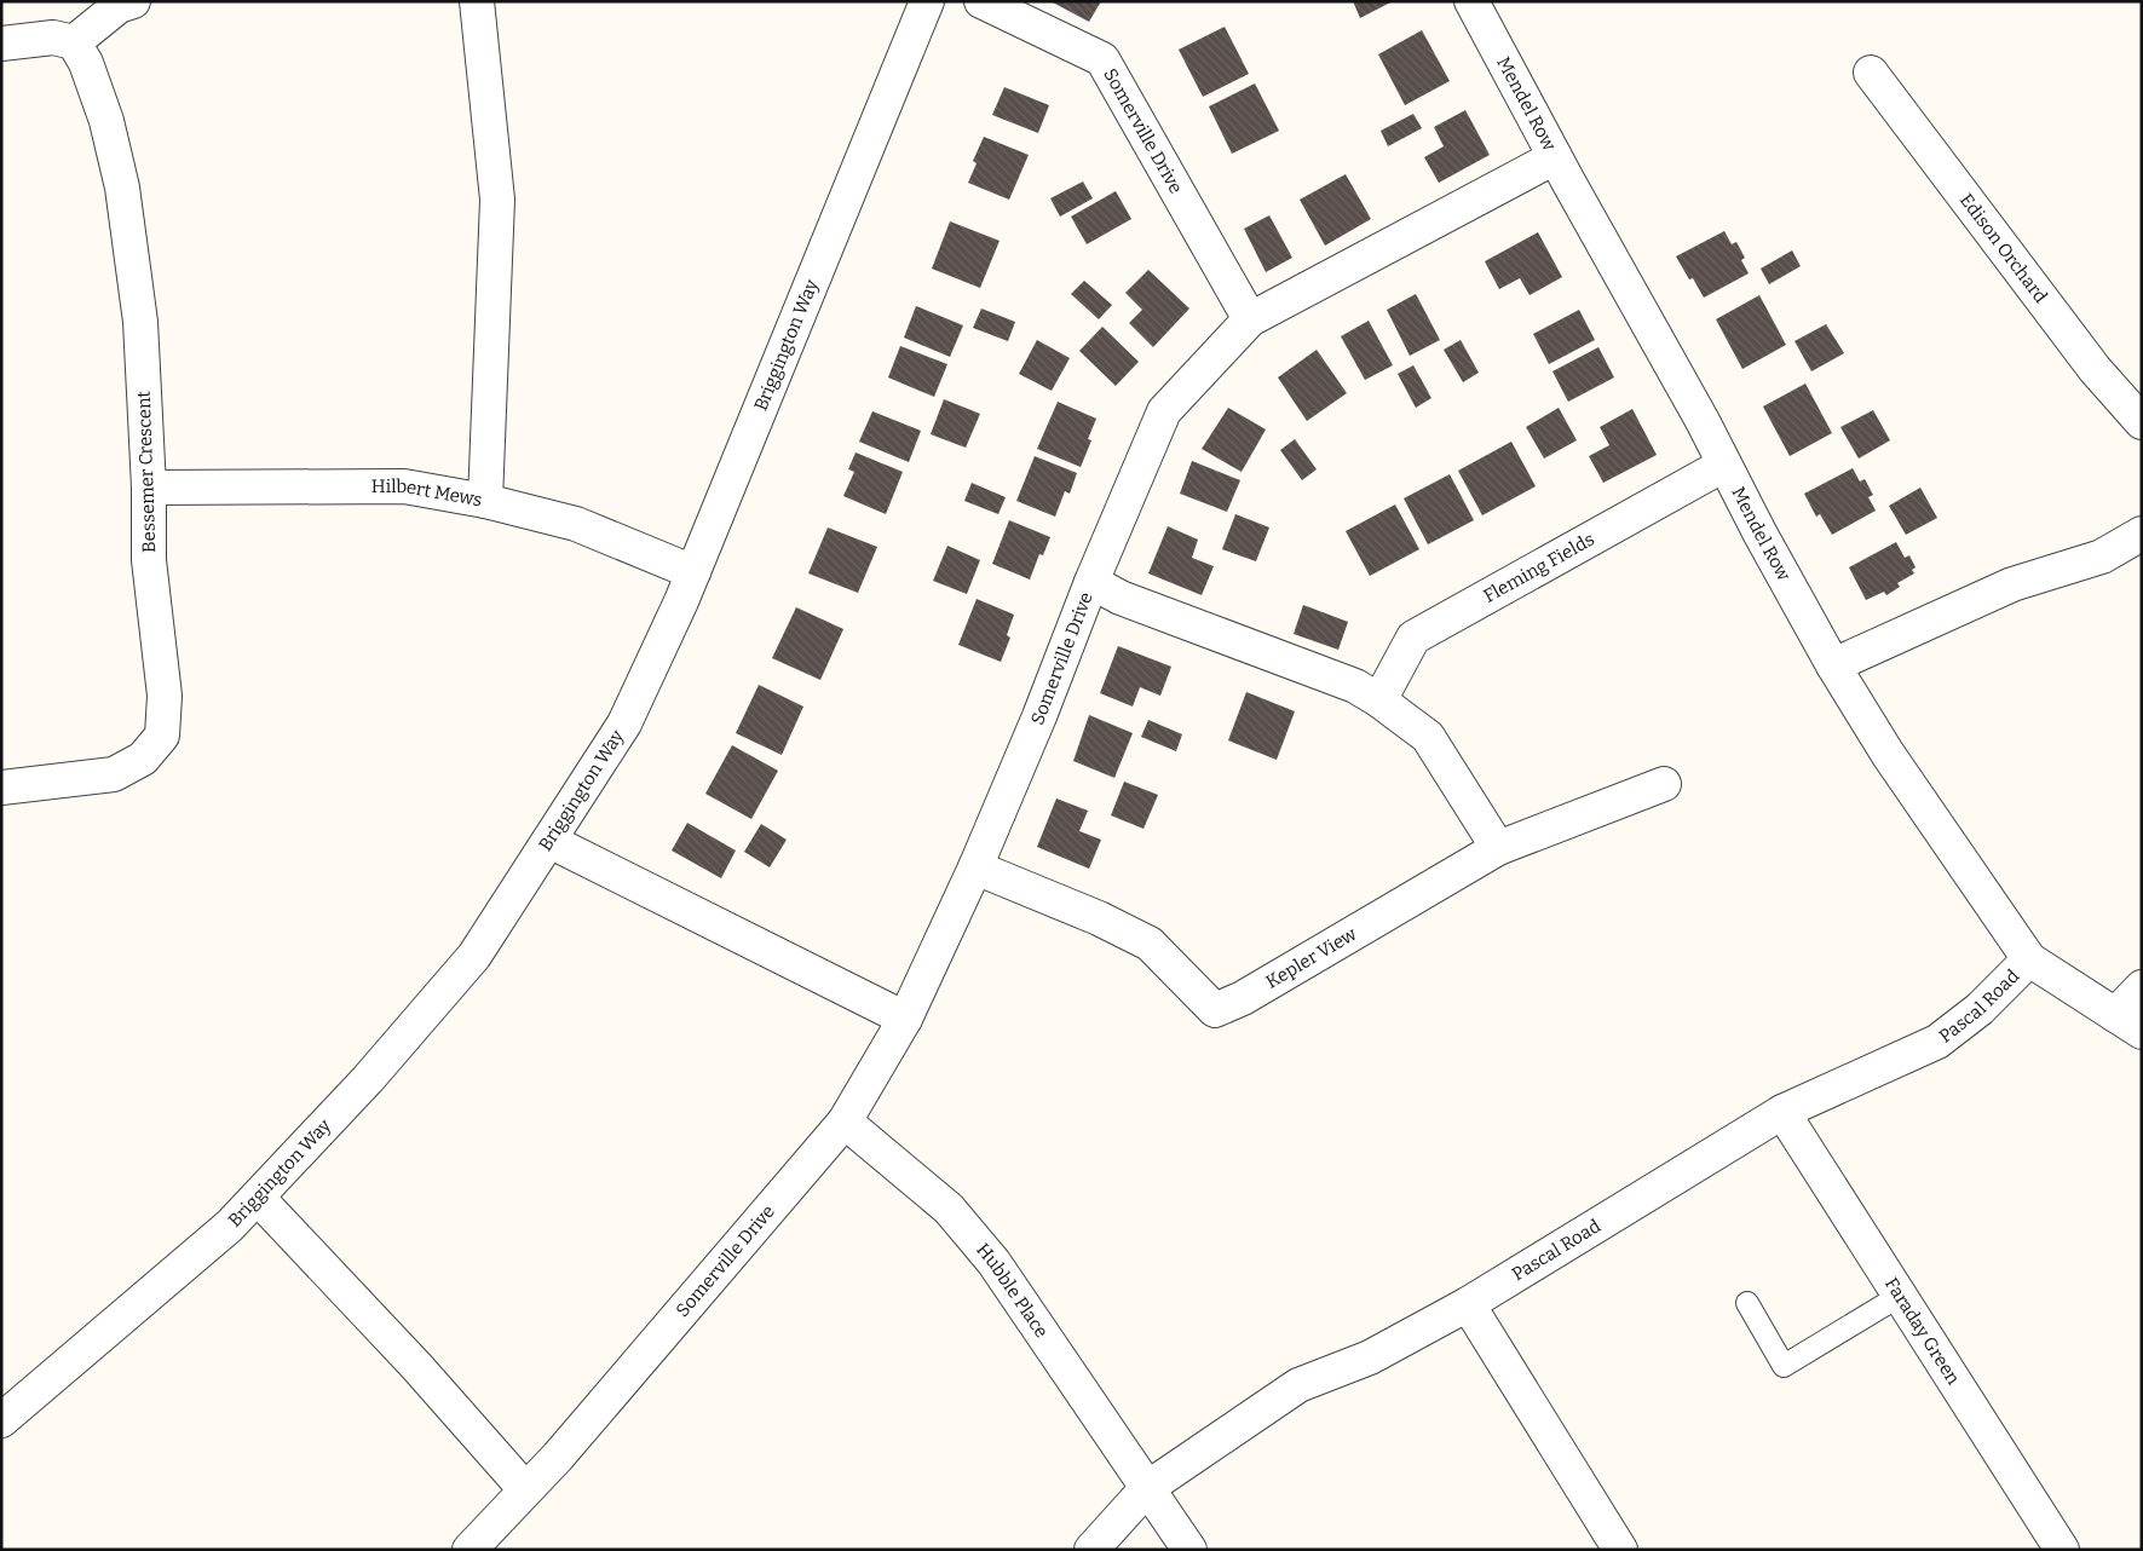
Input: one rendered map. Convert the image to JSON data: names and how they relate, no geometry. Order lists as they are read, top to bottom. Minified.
{"streets":{"street":["Mendel Row","Somerville Drive","Edison Orchard","Briggington Way","Bessemer Crescent","Hilbert Mews","Fleming Fields","Kepler View","Pascal Road","Hubble Place","Faraday Green"]},"crossings":[["Mendel Row","Somerville Drive"],["Mendel Row","Fleming Fields"],["Mendel Row","Pascal Road"],["Somerville Drive","Kepler View"],["Somerville Drive","Hubble Place"],["Briggington Way","Hilbert Mews"],["Bessemer Crescent","Hilbert Mews"],["Pascal Road","Hubble Place"],["Pascal Road","Faraday Green"]]}
